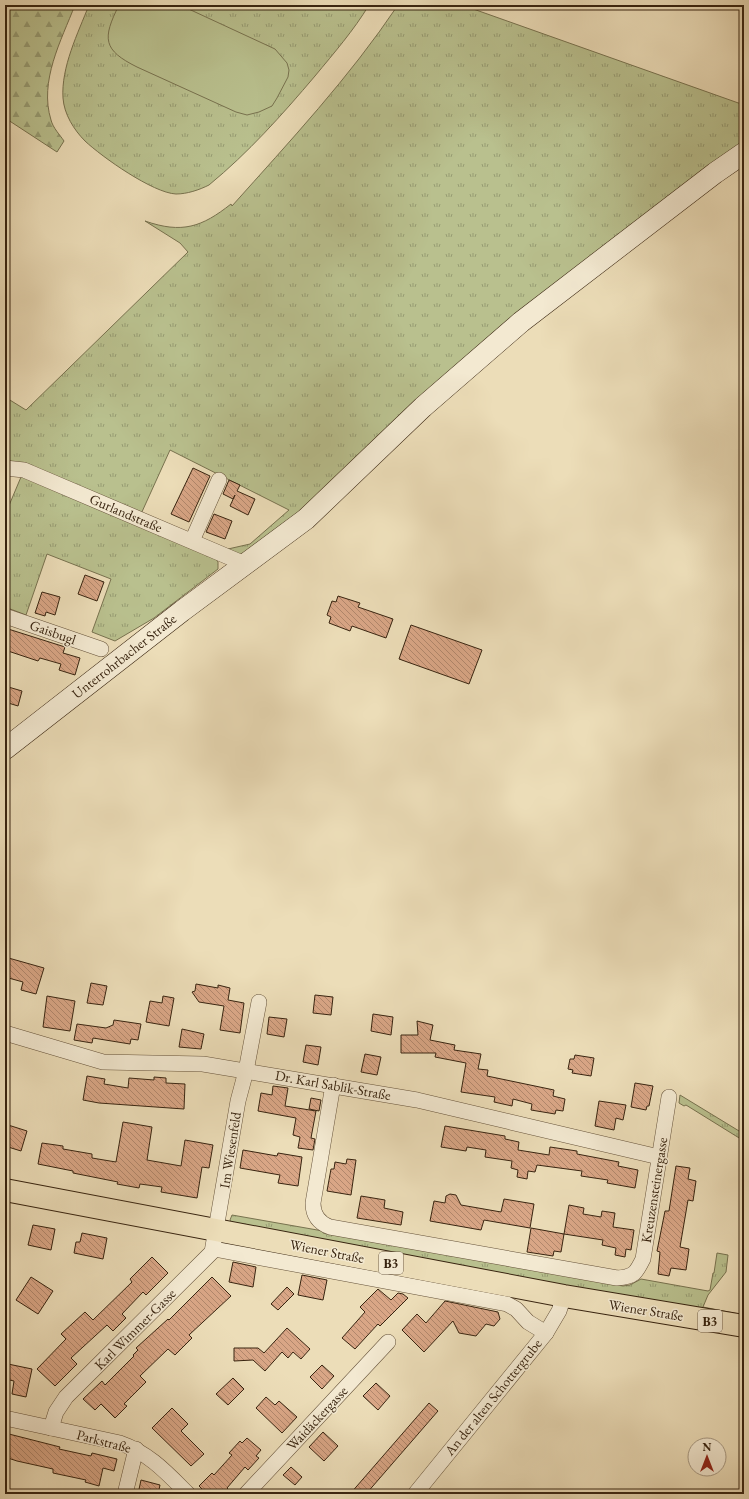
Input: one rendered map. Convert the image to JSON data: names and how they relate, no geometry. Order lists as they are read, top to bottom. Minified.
{"streets":{"main road":["Unterrohrbacher Straße","Wiener Straße","B3"],"street":["Gurlandstraße","Gaisbugl","Dr. Karl Sablik-Straße","Im Wiesenfeld","Kreuzensteinergasse","Karl Wimmer-Gasse","An der alten Schottergrube","Waidäckergasse","Parkstraße"]},"crossings":[["Gurlandstraße","Unterrohrbacher Straße"],["Dr. Karl Sablik-Straße","Im Wiesenfeld"],["Dr. Karl Sablik-Straße","Kreuzensteinergasse"],["Dr. Karl Sablik-Straße","Wiener Straße"],["Im Wiesenfeld","Wiener Straße"],["Im Wiesenfeld","Karl Wimmer-Gasse"],["Kreuzensteinergasse","Wiener Straße"],["Wiener Straße","Karl Wimmer-Gasse"],["Wiener Straße","An der alten Schottergrube"],["Karl Wimmer-Gasse","Parkstraße"]],"north":"top"}
